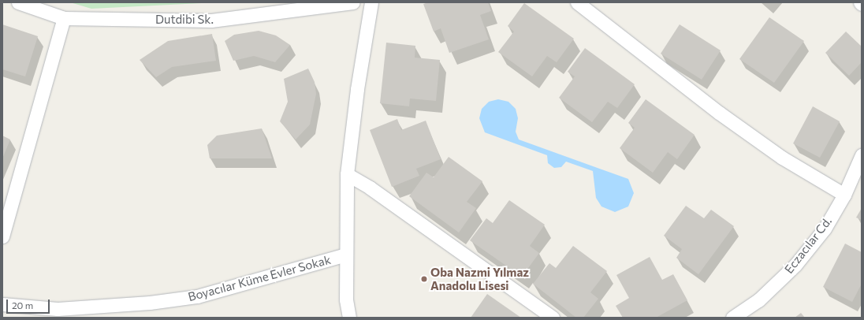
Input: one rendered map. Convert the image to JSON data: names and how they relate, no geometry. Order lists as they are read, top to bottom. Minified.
{"streets":{"street":["Dutdibi Sk.","Eczacılar Cd.","Boyacılar Küme Evler Sokak"]},"places":["Oba Nazmi Yılmaz Anadolu Lisesi"],"scale_bar":"20 m"}
